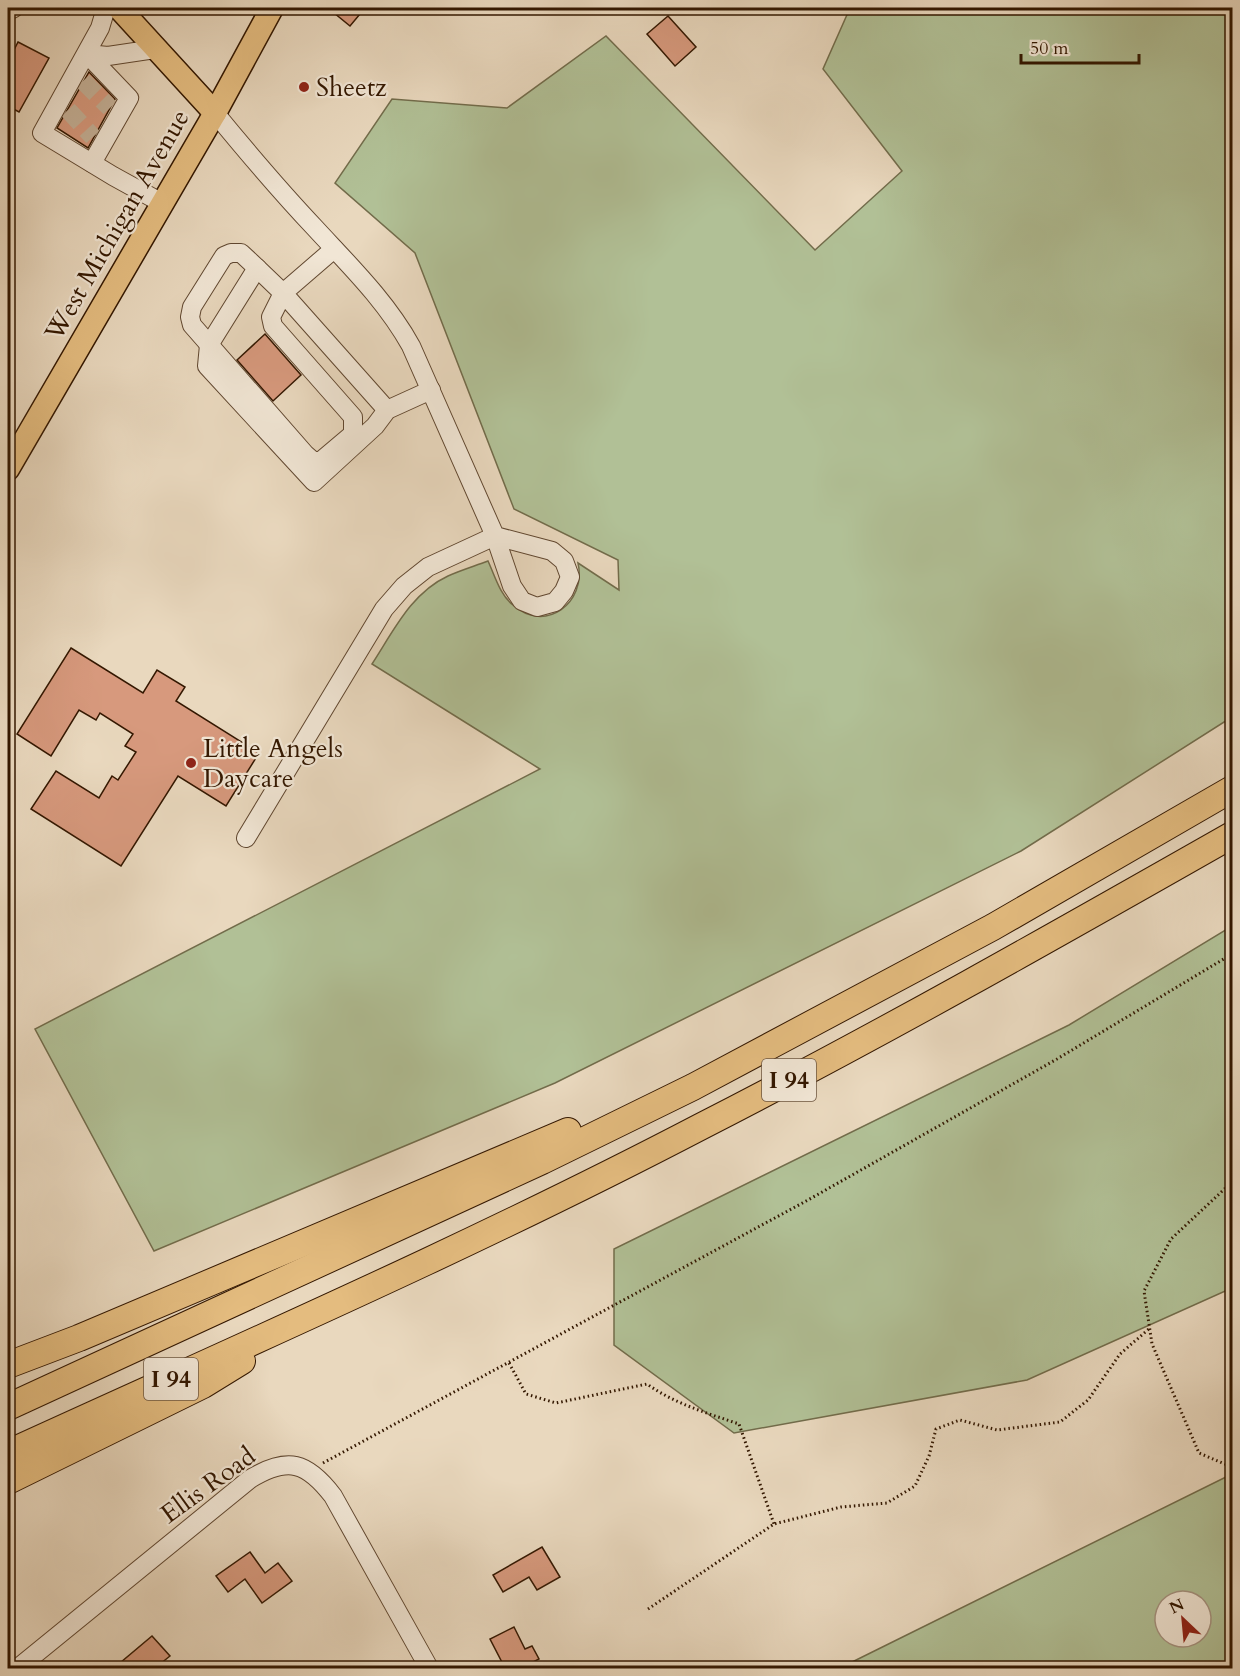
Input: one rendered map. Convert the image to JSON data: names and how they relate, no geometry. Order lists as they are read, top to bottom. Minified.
{"streets":{"highway":["I 94"],"main road":["West Michigan Avenue"],"street":["Ellis Road"]},"places":["Sheetz","Little Angels Daycare"],"scale_bar":"50 m","north":"top left"}
